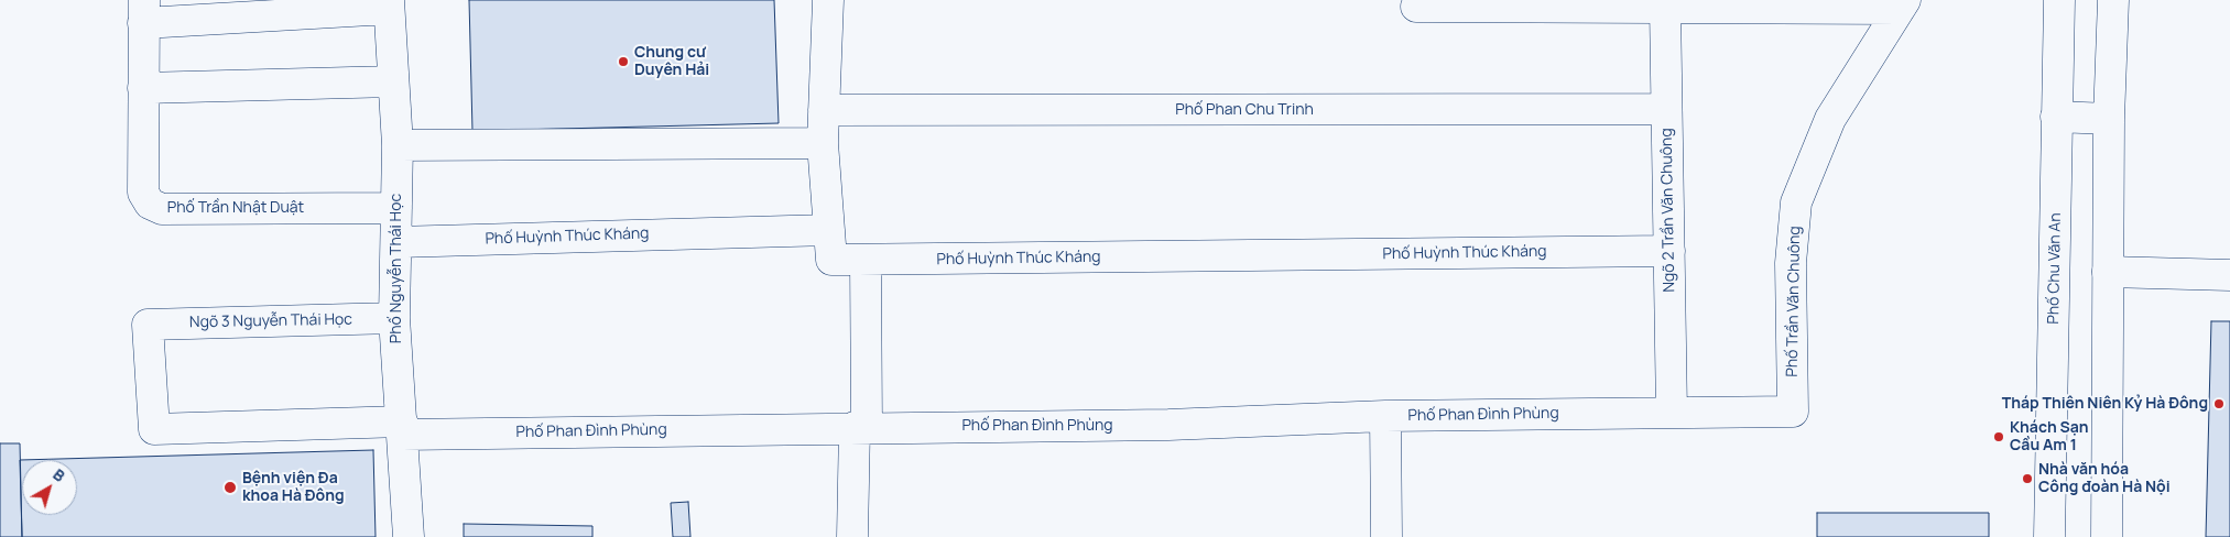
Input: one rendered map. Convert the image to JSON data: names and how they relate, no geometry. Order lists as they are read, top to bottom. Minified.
{"streets":{"street":["Phố Phan Chu Trinh","Phố Trần Nhật Duật","Ngõ 2 Trần Văn Chuông","Phố Huỳnh Thúc Kháng","Phố Nguyễn Thái Học","Phố Chu Văn An","Phố Trần Văn Chuông","Ngõ 3 Nguyễn Thái Học","Phố Phan Đình Phùng"]},"crossings":[["Phố Phan Chu Trinh","Ngõ 2 Trần Văn Chuông"],["Phố Trần Nhật Duật","Phố Nguyễn Thái Học"],["Ngõ 2 Trần Văn Chuông","Phố Huỳnh Thúc Kháng"],["Ngõ 2 Trần Văn Chuông","Phố Trần Văn Chuông"],["Ngõ 2 Trần Văn Chuông","Phố Phan Đình Phùng"],["Phố Huỳnh Thúc Kháng","Phố Nguyễn Thái Học"],["Phố Nguyễn Thái Học","Ngõ 3 Nguyễn Thái Học"],["Phố Nguyễn Thái Học","Phố Phan Đình Phùng"],["Phố Trần Văn Chuông","Phố Phan Đình Phùng"],["Ngõ 3 Nguyễn Thái Học","Phố Phan Đình Phùng"]],"places":["Chung cư Duyên Hải","Tháp Thiên Niên Kỷ Hà Đông","Khách Sạn Cầu Am 1","Nhà văn hóa Công đoàn Hà Nội","Bệnh viện Đa khoa Hà Đông"],"north":"top right"}
